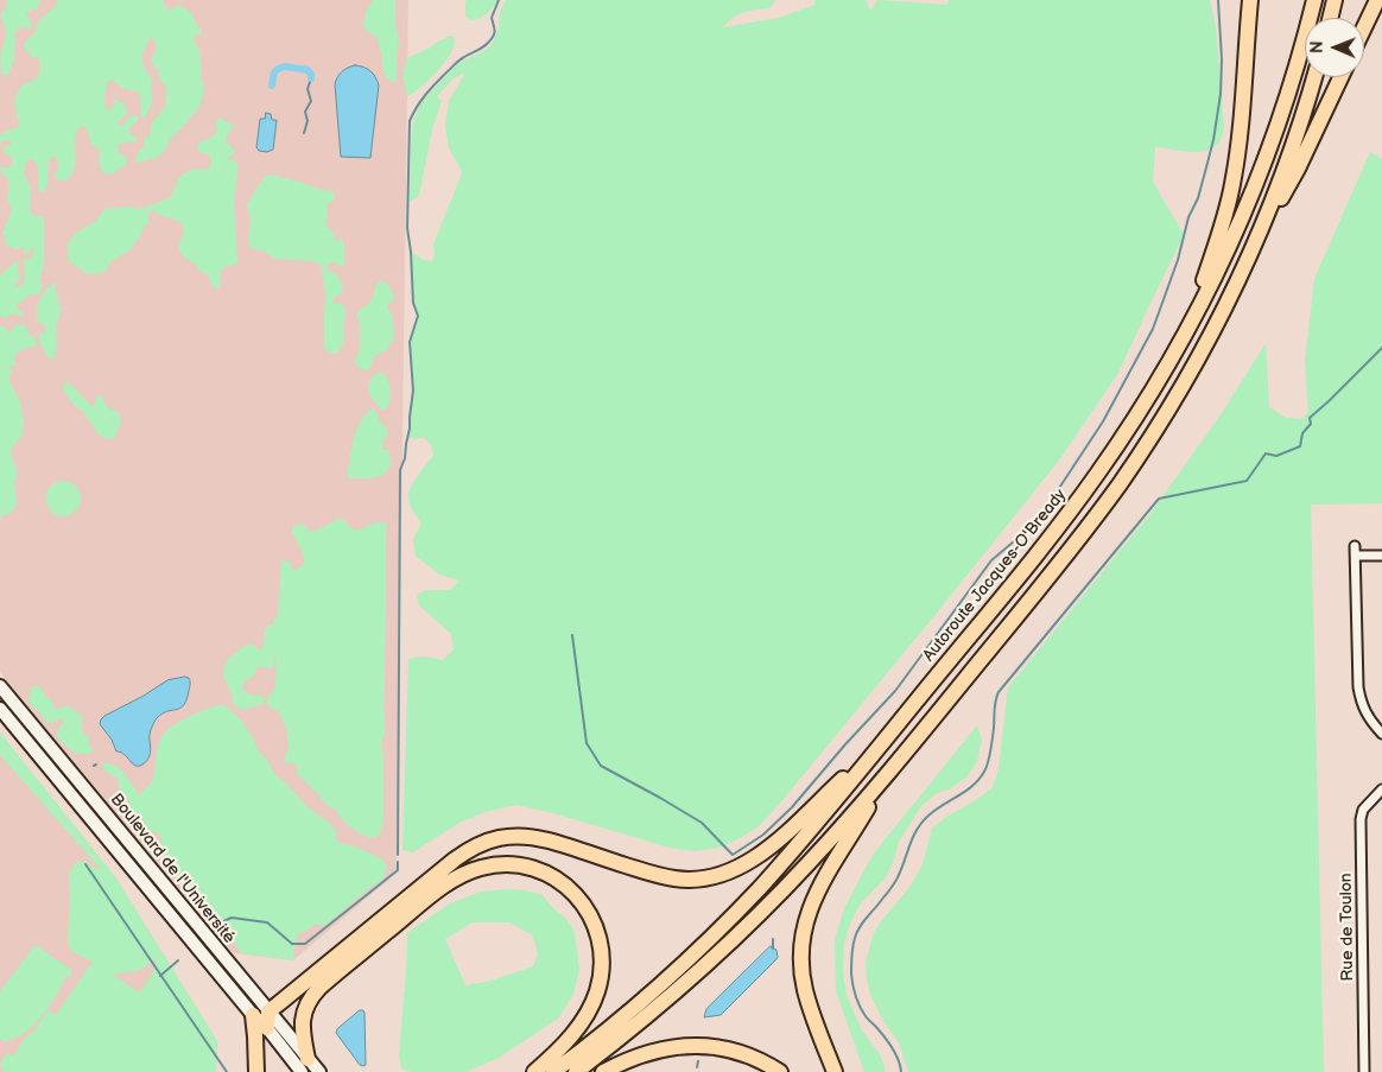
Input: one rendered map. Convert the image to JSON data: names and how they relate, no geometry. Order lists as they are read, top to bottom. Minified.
{"streets":{"highway":["Autoroute Jacques-O'Bready"],"main road":["Boulevard de l'Université"],"street":["Rue de Toulon"]},"north":"left"}
